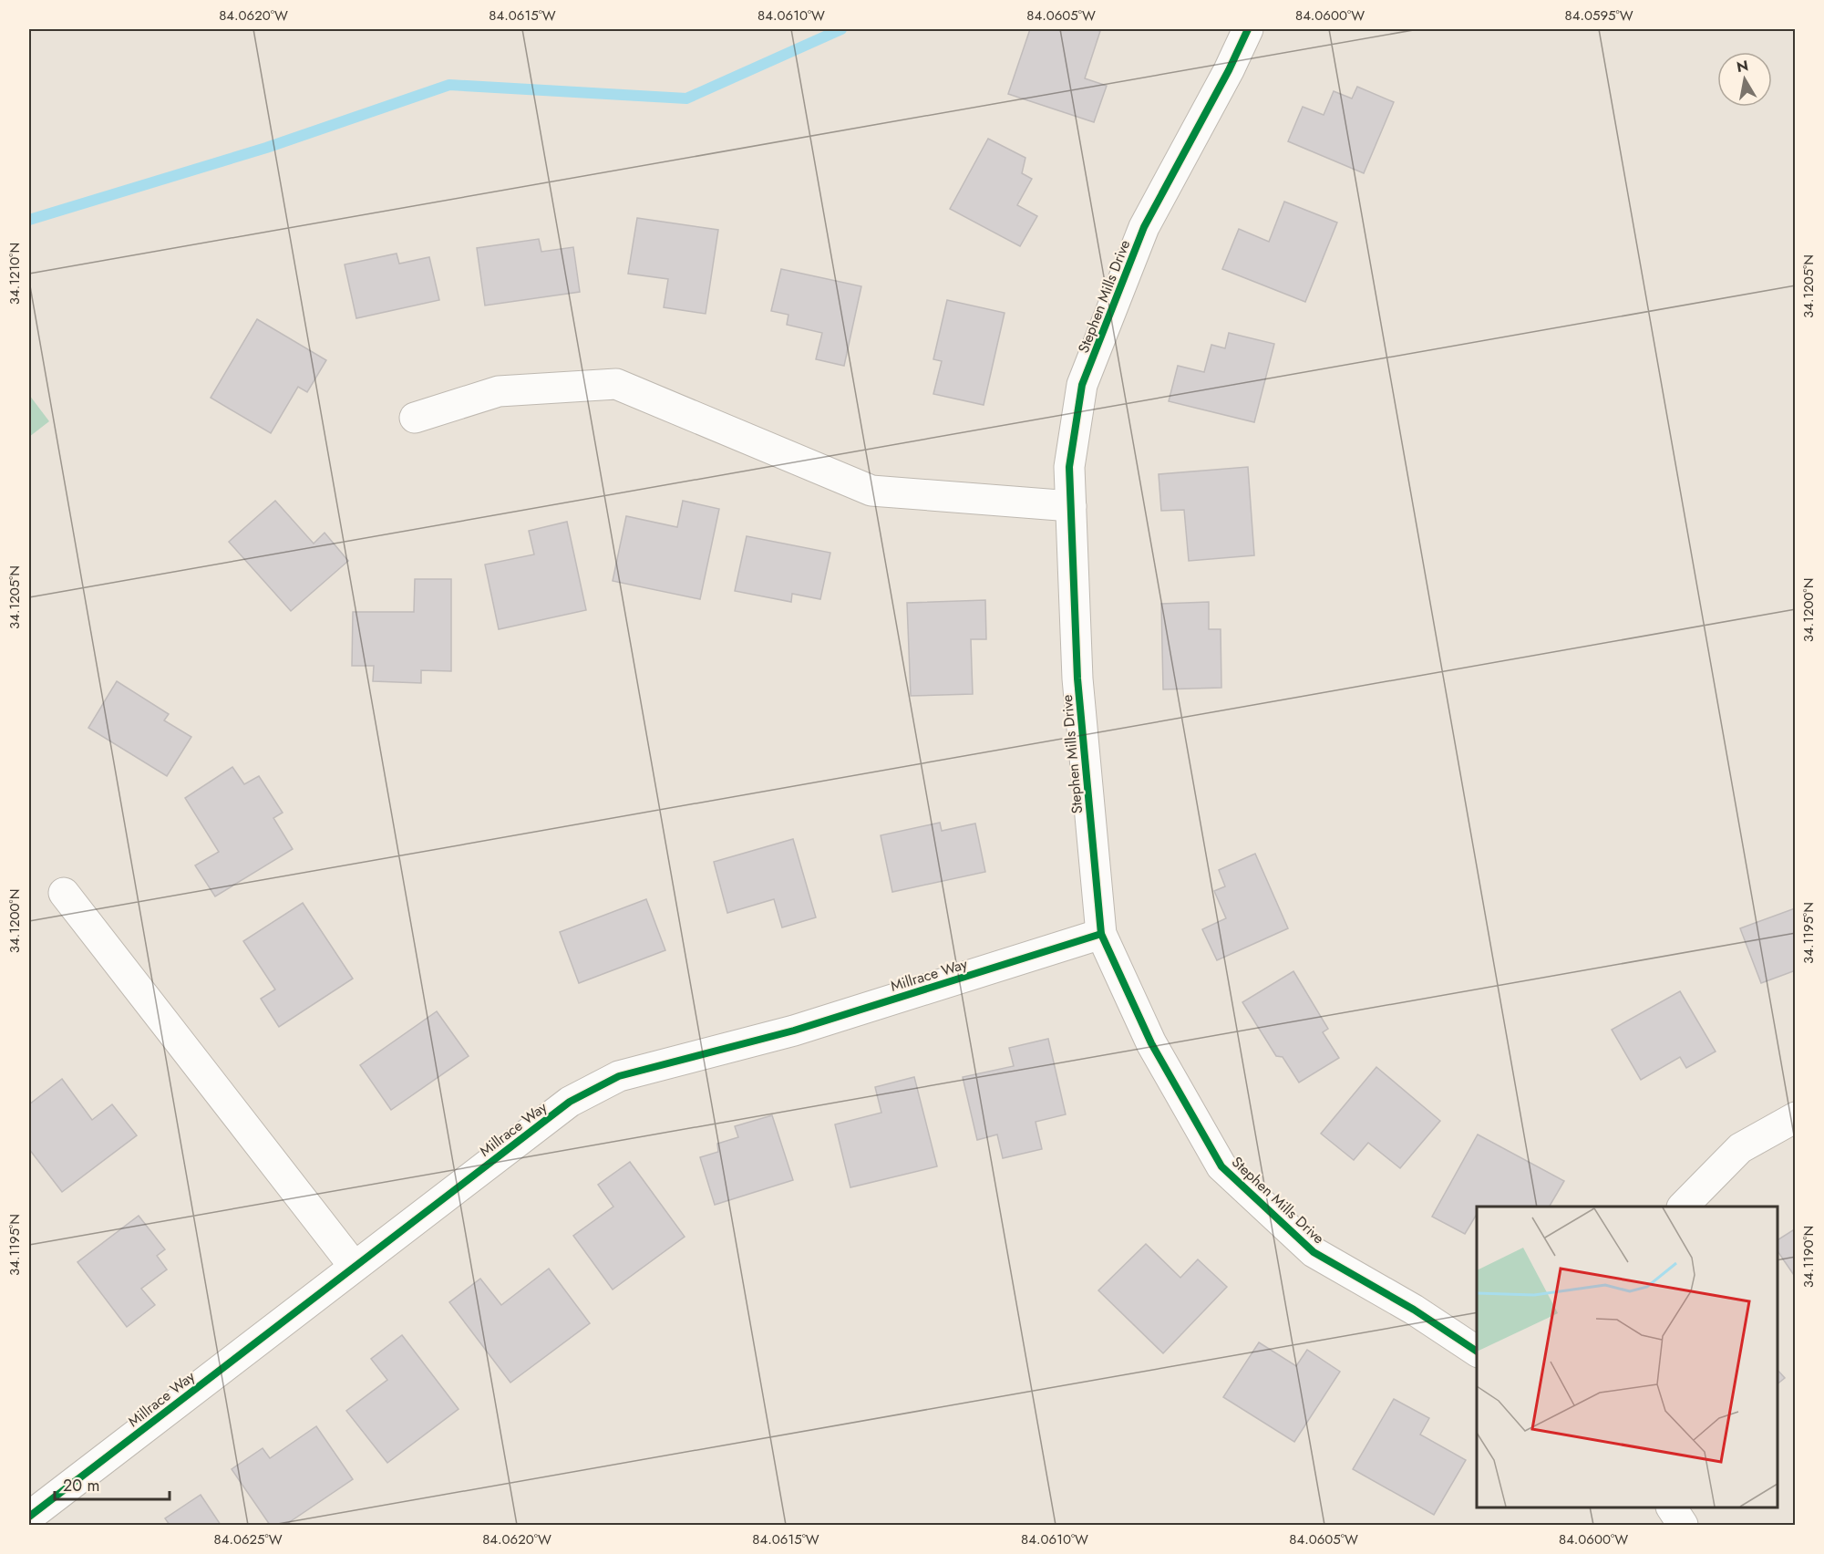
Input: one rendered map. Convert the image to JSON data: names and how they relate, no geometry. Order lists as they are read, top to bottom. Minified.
{"streets":{"street":["Stephen Mills Drive","Millrace Way"]},"crossings":[["Stephen Mills Drive","Millrace Way"]],"scale_bar":"20 m","north":"top","coordinates":["84.0620°W","84.0615°W","84.0610°W","84.0605°W","84.0600°W","84.0595°W","34.1210°N","34.1205°N","34.1200°N","34.1195°N","34.1190°N","84.0625°W"]}
